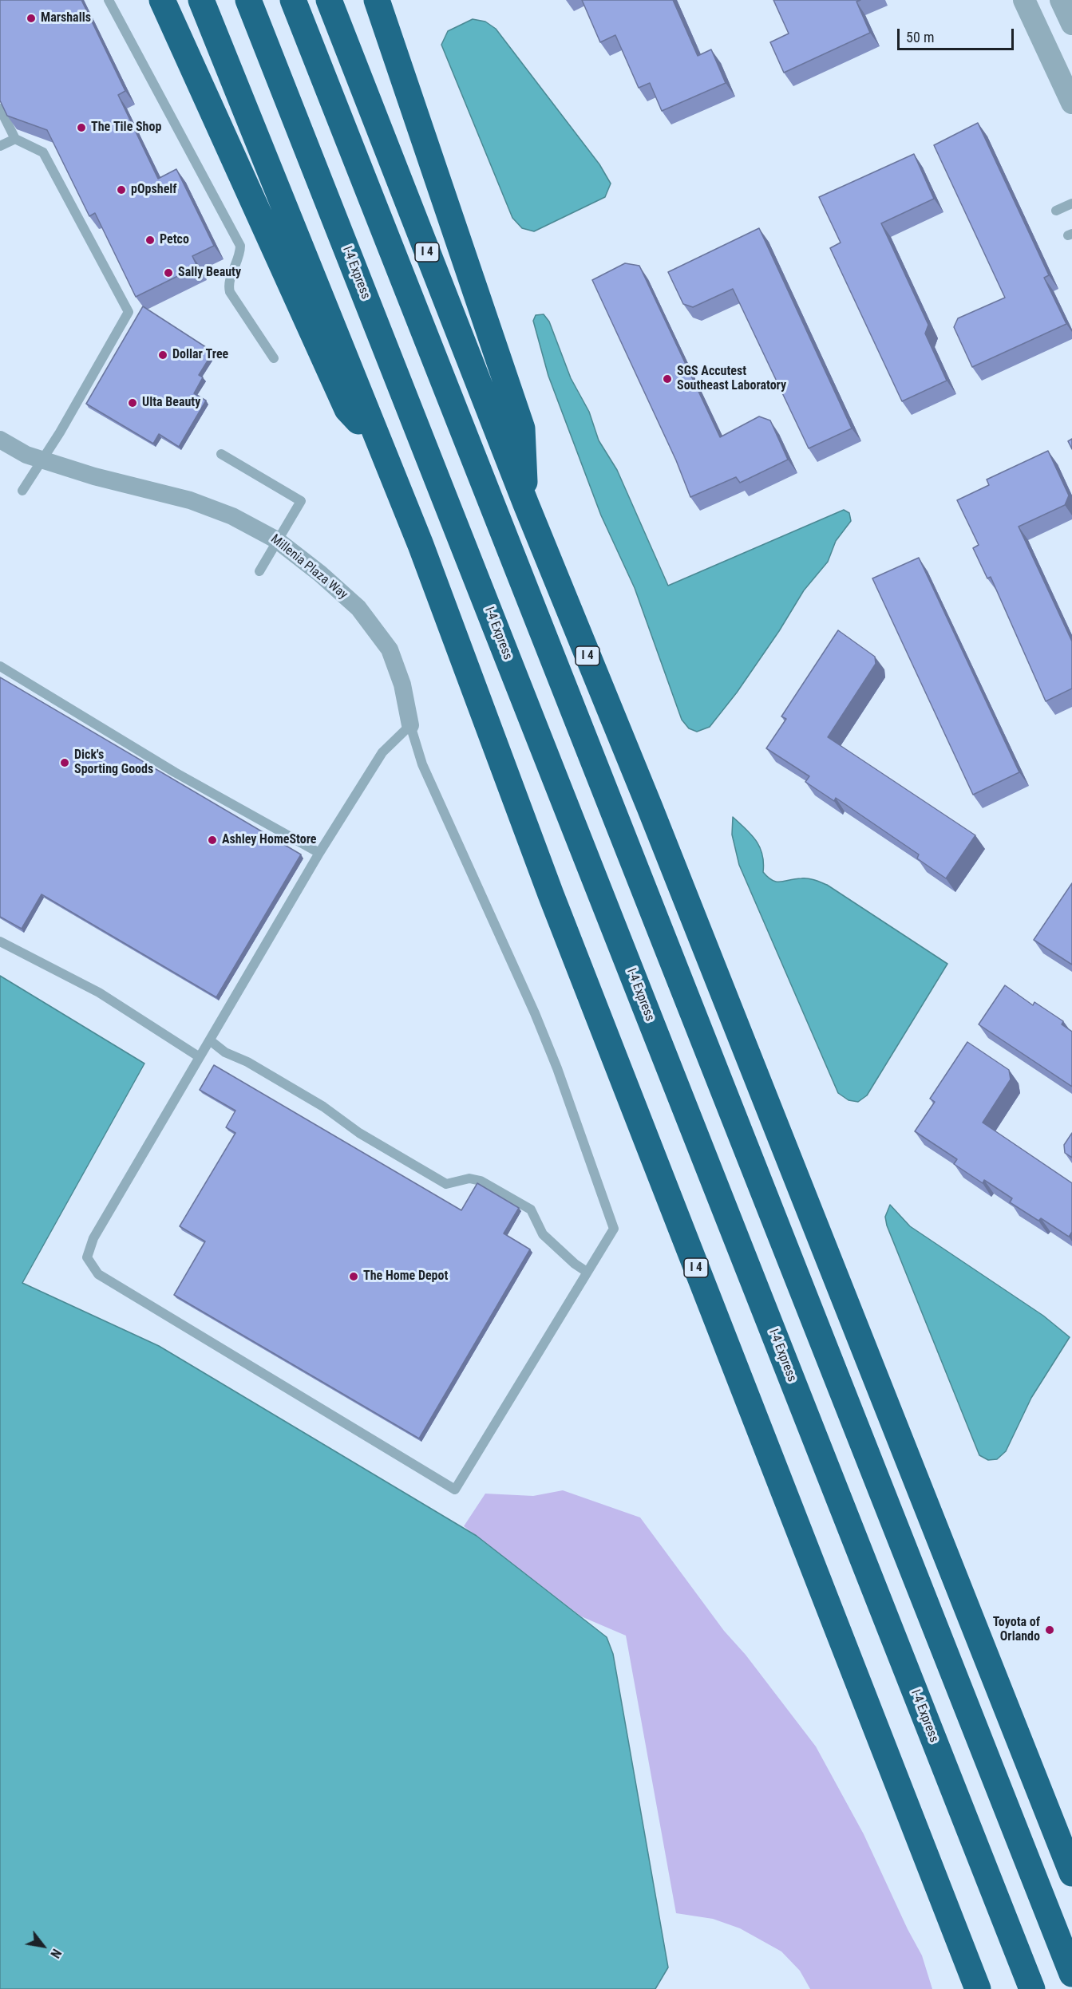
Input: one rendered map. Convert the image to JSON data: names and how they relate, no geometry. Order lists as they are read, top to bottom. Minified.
{"streets":{"highway":["I 4","I-4 Express"],"street":["Millenia Plaza Way"]},"places":["Marshalls","The Tile Shop","pOpshelf","Petco","Sally Beauty","Dollar Tree","SGS Accutest Southeast Laboratory","Ulta Beauty","Dick's Sporting Goods","Ashley HomeStore","The Home Depot","Toyota of Orlando"],"scale_bar":"50 m","north":"bottom right"}
